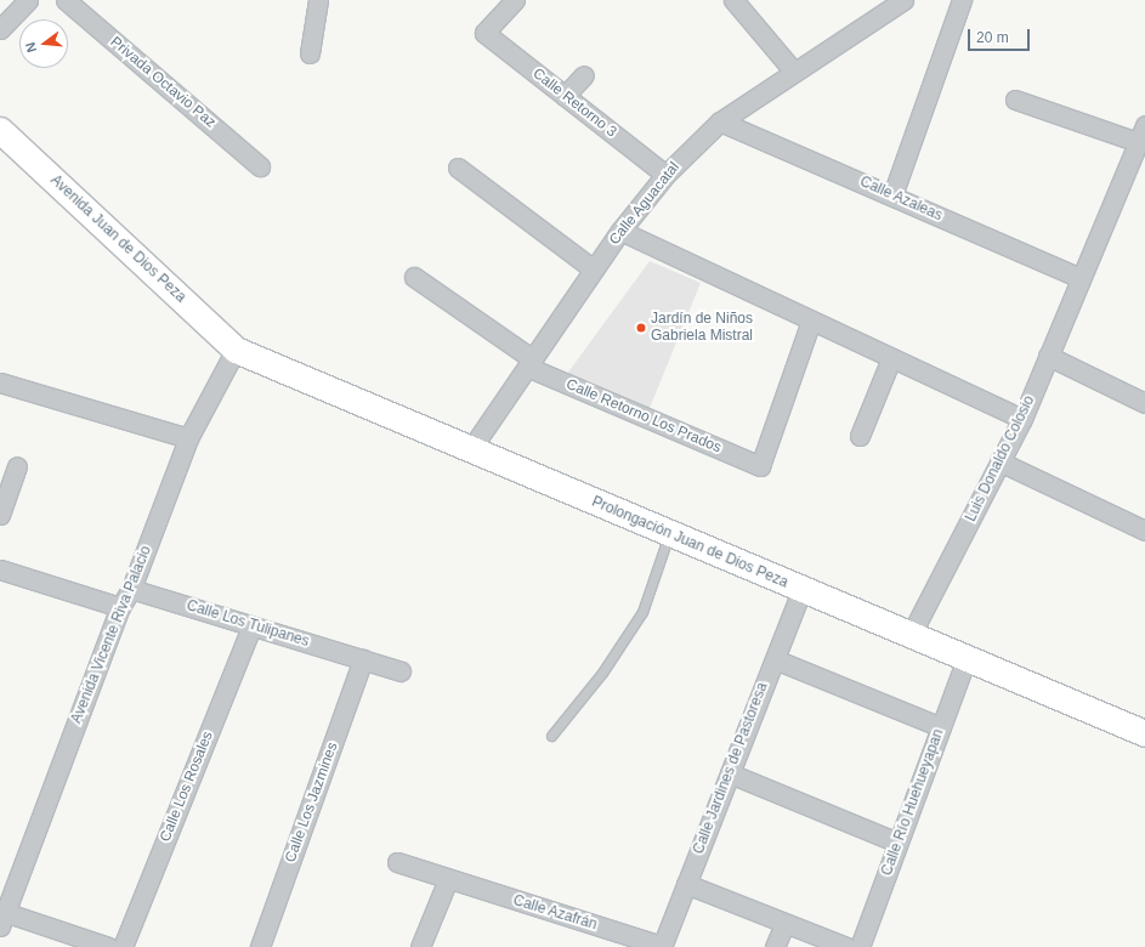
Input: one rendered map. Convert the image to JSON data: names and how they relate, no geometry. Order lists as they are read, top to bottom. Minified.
{"streets":{"street":["Privada Octavio Paz","Calle Retorno 3","Calle Azaleas","Calle Aguacatal","Avenida Juan de Dios Peza","Calle Retorno Los Prados","Luis Donaldo Colosio","Prolongación Juan de Dios Peza","Calle Los Tulipanes","Avenida Vicente Riva Palacio","Calle Jardines de Pastoresa","Calle Los Rosales","Calle Los Jazmines","Calle Río Huehueyapan","Calle Azafrán"]},"crossings":[["Calle Retorno 3","Calle Aguacatal"],["Calle Azaleas","Calle Aguacatal"],["Calle Azaleas","Luis Donaldo Colosio"],["Calle Aguacatal","Calle Retorno Los Prados"],["Calle Aguacatal","Prolongación Juan de Dios Peza"],["Avenida Juan de Dios Peza","Prolongación Juan de Dios Peza"],["Avenida Juan de Dios Peza","Avenida Vicente Riva Palacio"],["Luis Donaldo Colosio","Prolongación Juan de Dios Peza"],["Prolongación Juan de Dios Peza","Avenida Vicente Riva Palacio"],["Prolongación Juan de Dios Peza","Calle Jardines de Pastoresa"],["Prolongación Juan de Dios Peza","Calle Río Huehueyapan"],["Calle Los Tulipanes","Avenida Vicente Riva Palacio"],["Calle Los Tulipanes","Calle Los Rosales"],["Calle Los Tulipanes","Calle Los Jazmines"],["Calle Jardines de Pastoresa","Calle Azafrán"]],"places":["Jardín de Niños Gabriela Mistral"],"scale_bar":"20 m","north":"left"}
